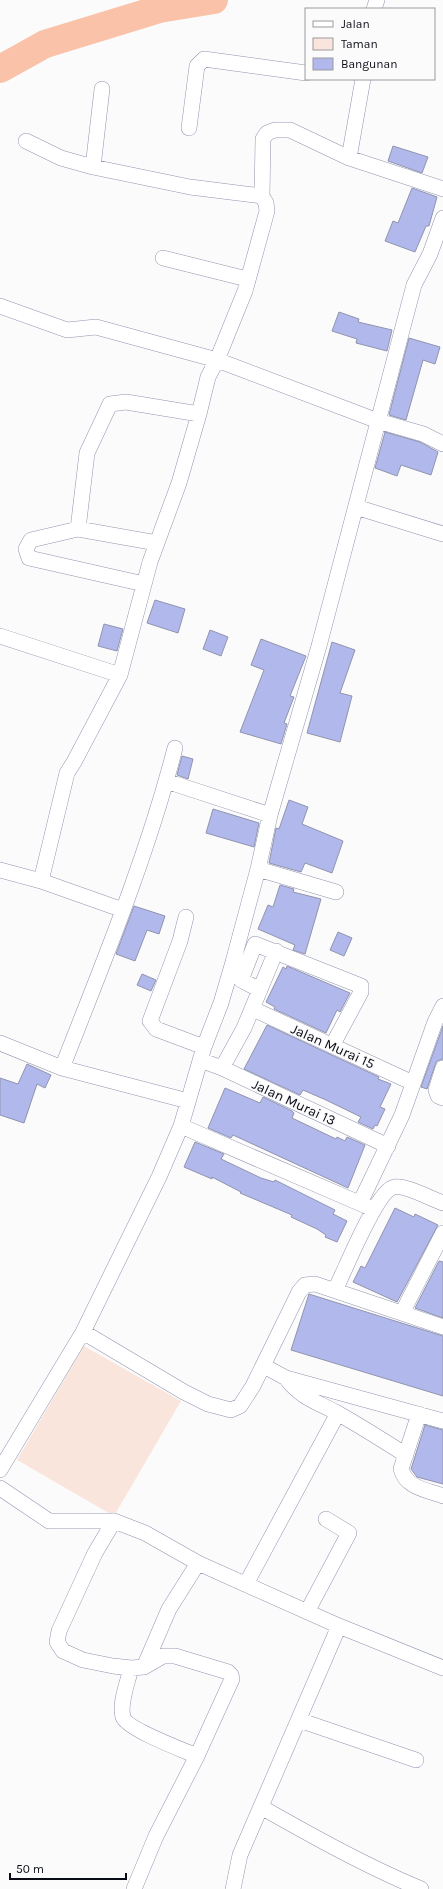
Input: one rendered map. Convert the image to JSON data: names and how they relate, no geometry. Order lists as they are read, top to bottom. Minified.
{"streets":{"street":["Jalan Murai 15","Jalan Murai 13"]},"legend":["Jalan","Taman","Bangunan"],"scale_bar":"50 m"}
